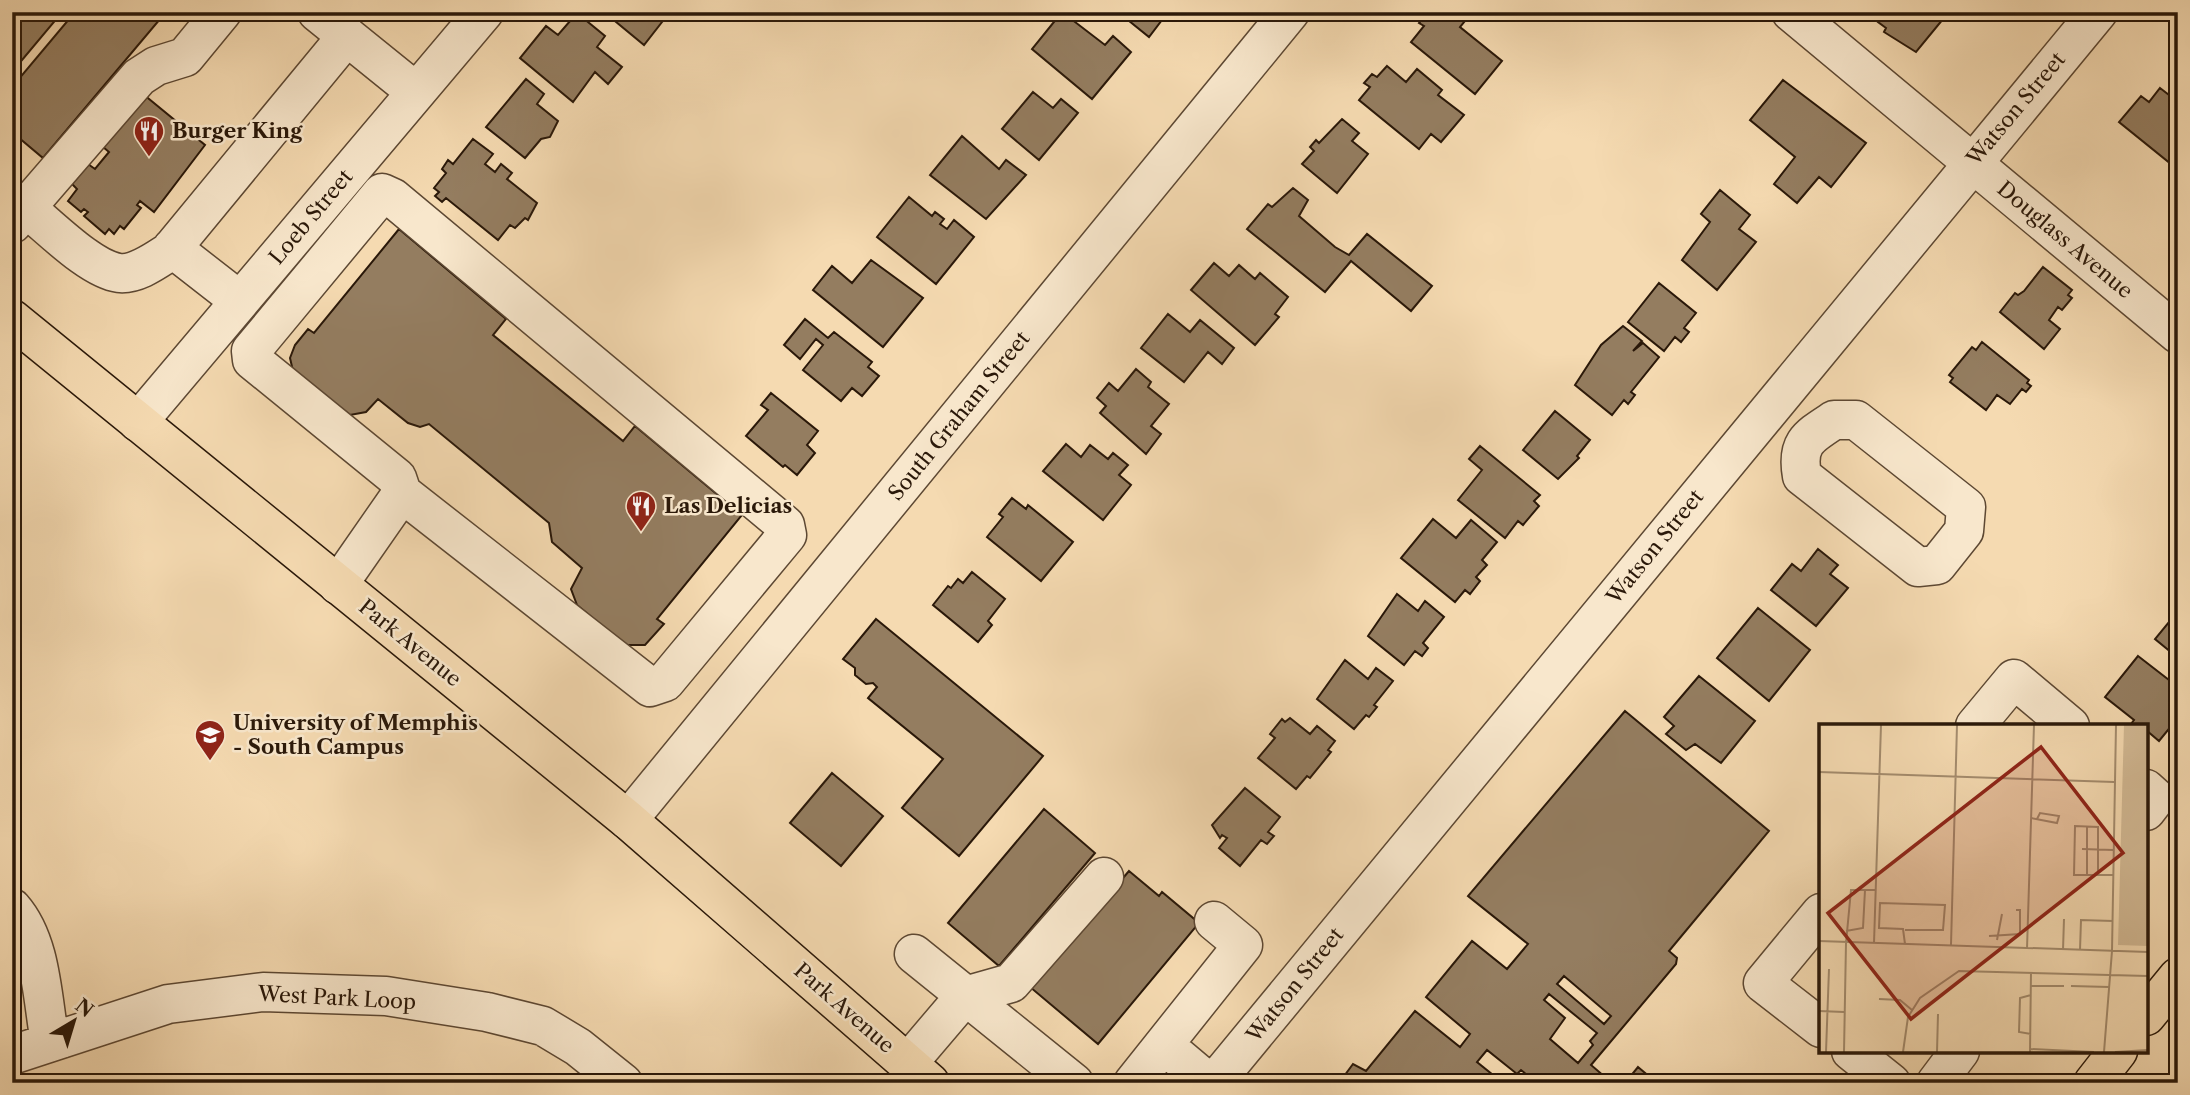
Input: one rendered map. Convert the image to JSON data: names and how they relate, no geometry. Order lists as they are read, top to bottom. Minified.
{"streets":{"main road":["Park Avenue"],"street":["Watson Street","Loeb Street","Douglass Avenue","South Graham Street","West Park Loop"]},"crossings":[["Watson Street","Douglass Avenue"],["Loeb Street","Park Avenue"],["South Graham Street","Park Avenue"]],"places":{"restaurant":["Burger King","Las Delicias"],"school or university":["University of Memphis - South Campus"]},"north":"top right"}
